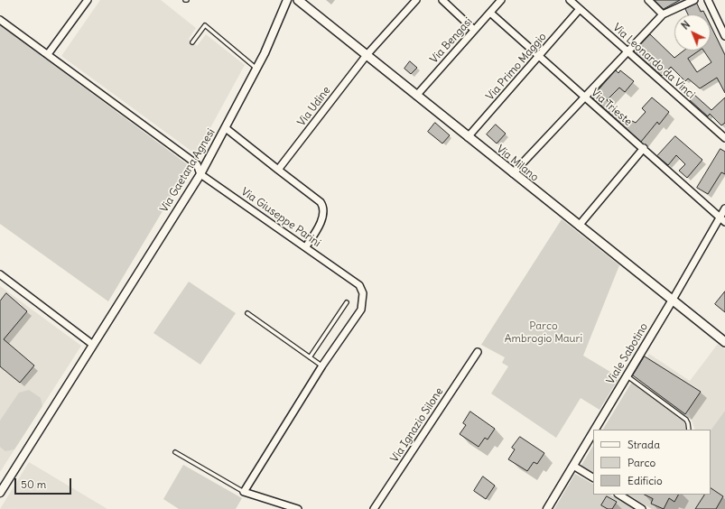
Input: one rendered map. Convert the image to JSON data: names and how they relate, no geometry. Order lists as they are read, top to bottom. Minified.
{"streets":{"main road":["Via Milano"],"street":["Via Bengasi","Via Leonardo da Vinci","Via Primo Maggio","Via Udine","Via Trieste","Via Gaetana Agnesi","Via Giuseppe Parini","Viale Sabotino","Via Ignazio Silone"]},"crossings":[["Via Bengasi","Via Trieste"],["Via Bengasi","Via Milano"],["Via Leonardo da Vinci","Via Primo Maggio"],["Via Primo Maggio","Via Trieste"],["Via Primo Maggio","Via Milano"],["Via Udine","Via Milano"],["Via Trieste","Viale Sabotino"],["Via Milano","Viale Sabotino"],["Via Gaetana Agnesi","Via Giuseppe Parini"]],"parks":["Parco Ambrogio Mauri"],"legend":["Strada","Parco","Edificio"],"scale_bar":"50 m","north":"top left"}
